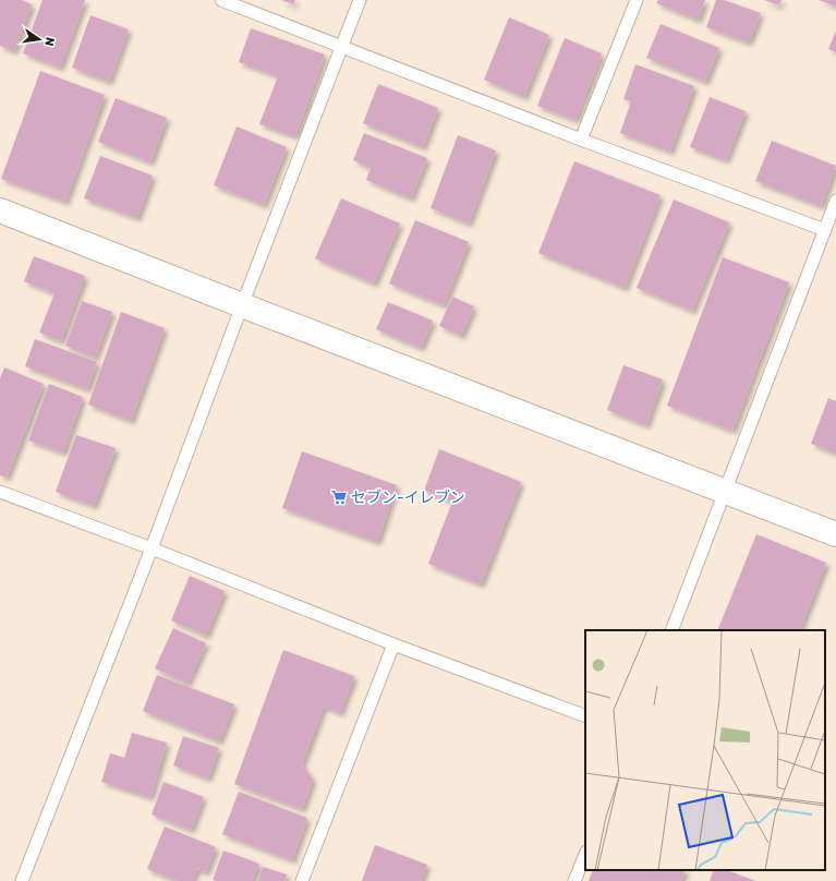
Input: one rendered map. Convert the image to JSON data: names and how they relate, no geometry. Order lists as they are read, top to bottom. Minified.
{"places":{"supermarket":["セブン-イレブン"]},"north":"right"}
